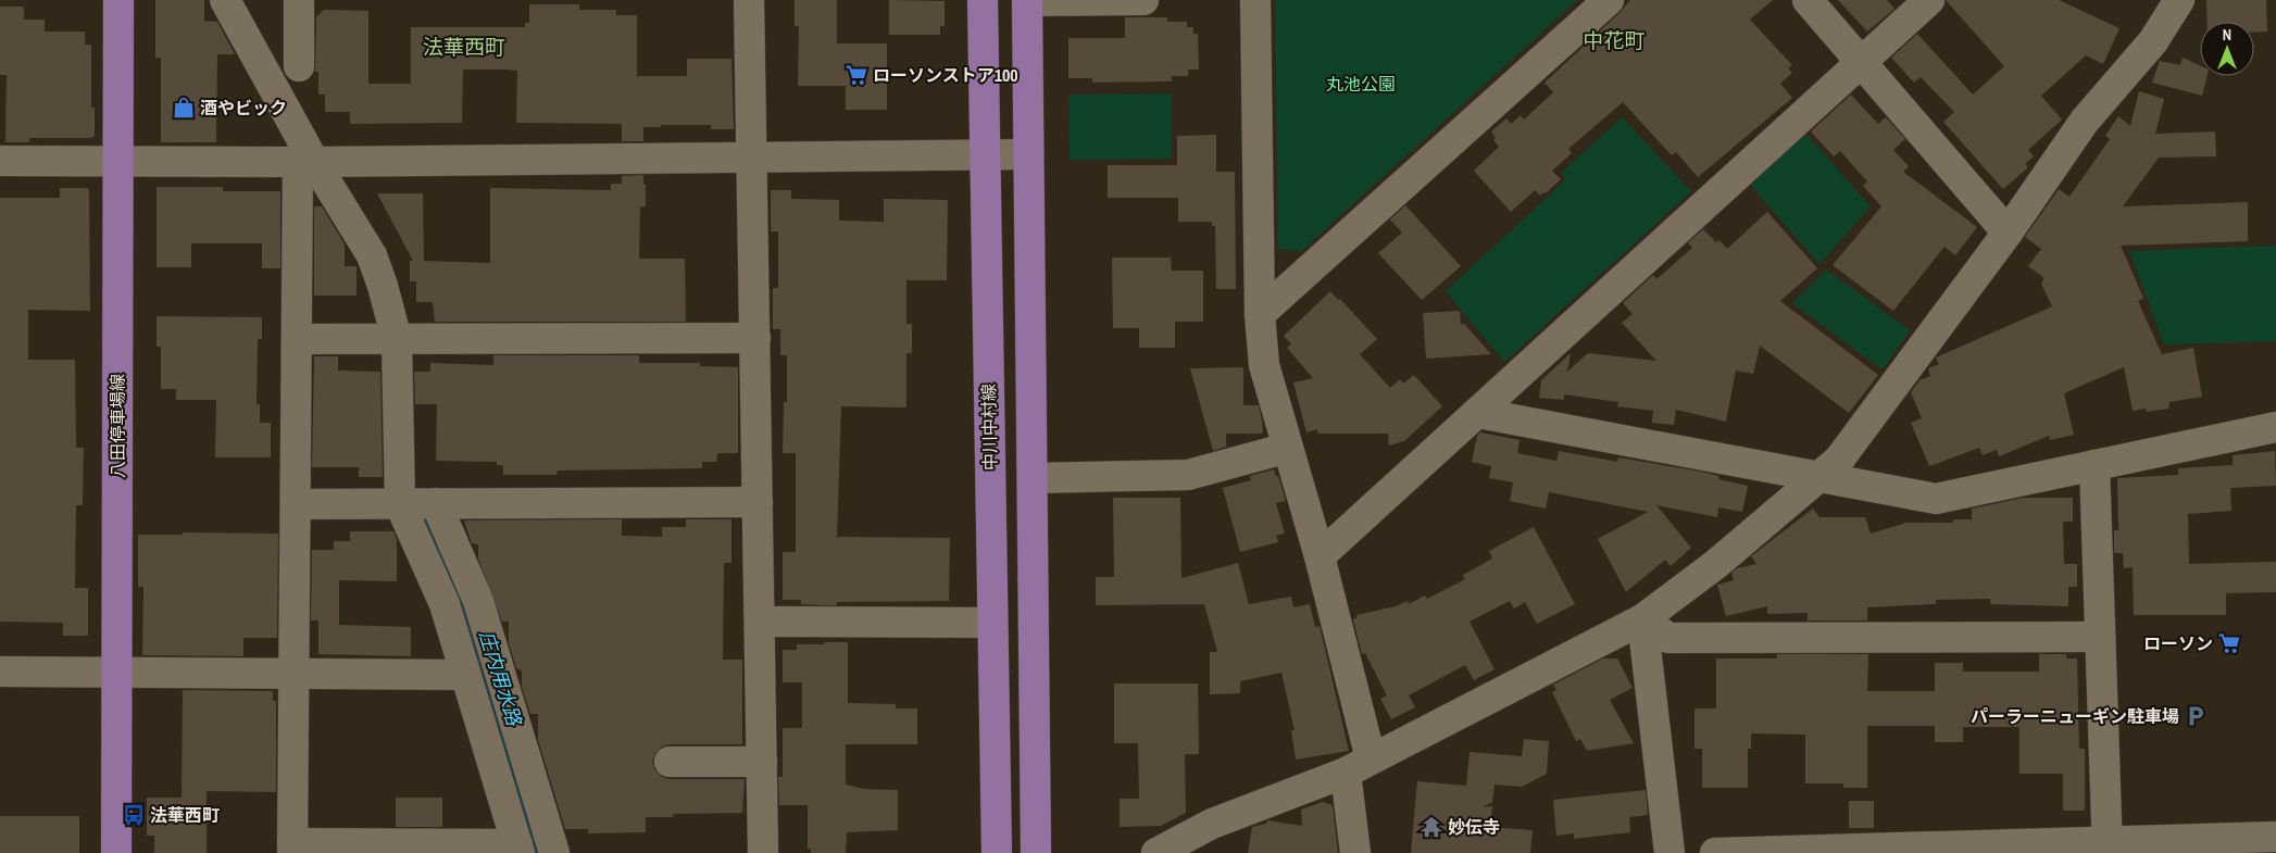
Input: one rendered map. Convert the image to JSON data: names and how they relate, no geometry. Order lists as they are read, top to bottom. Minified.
{"streets":{"main road":["八田停車場線","中川中村線"]},"districts":["中花町","法華西町"],"water":["庄内用水路"],"parks":["丸池公園"],"places":{"supermarket":["ローソンストア100","ローソン"],"shop":["酒やビック"],"parking":["パーラーニューギン駐車場"],"bus stop":["法華西町"],"temple":["妙伝寺"]},"north":"top"}
